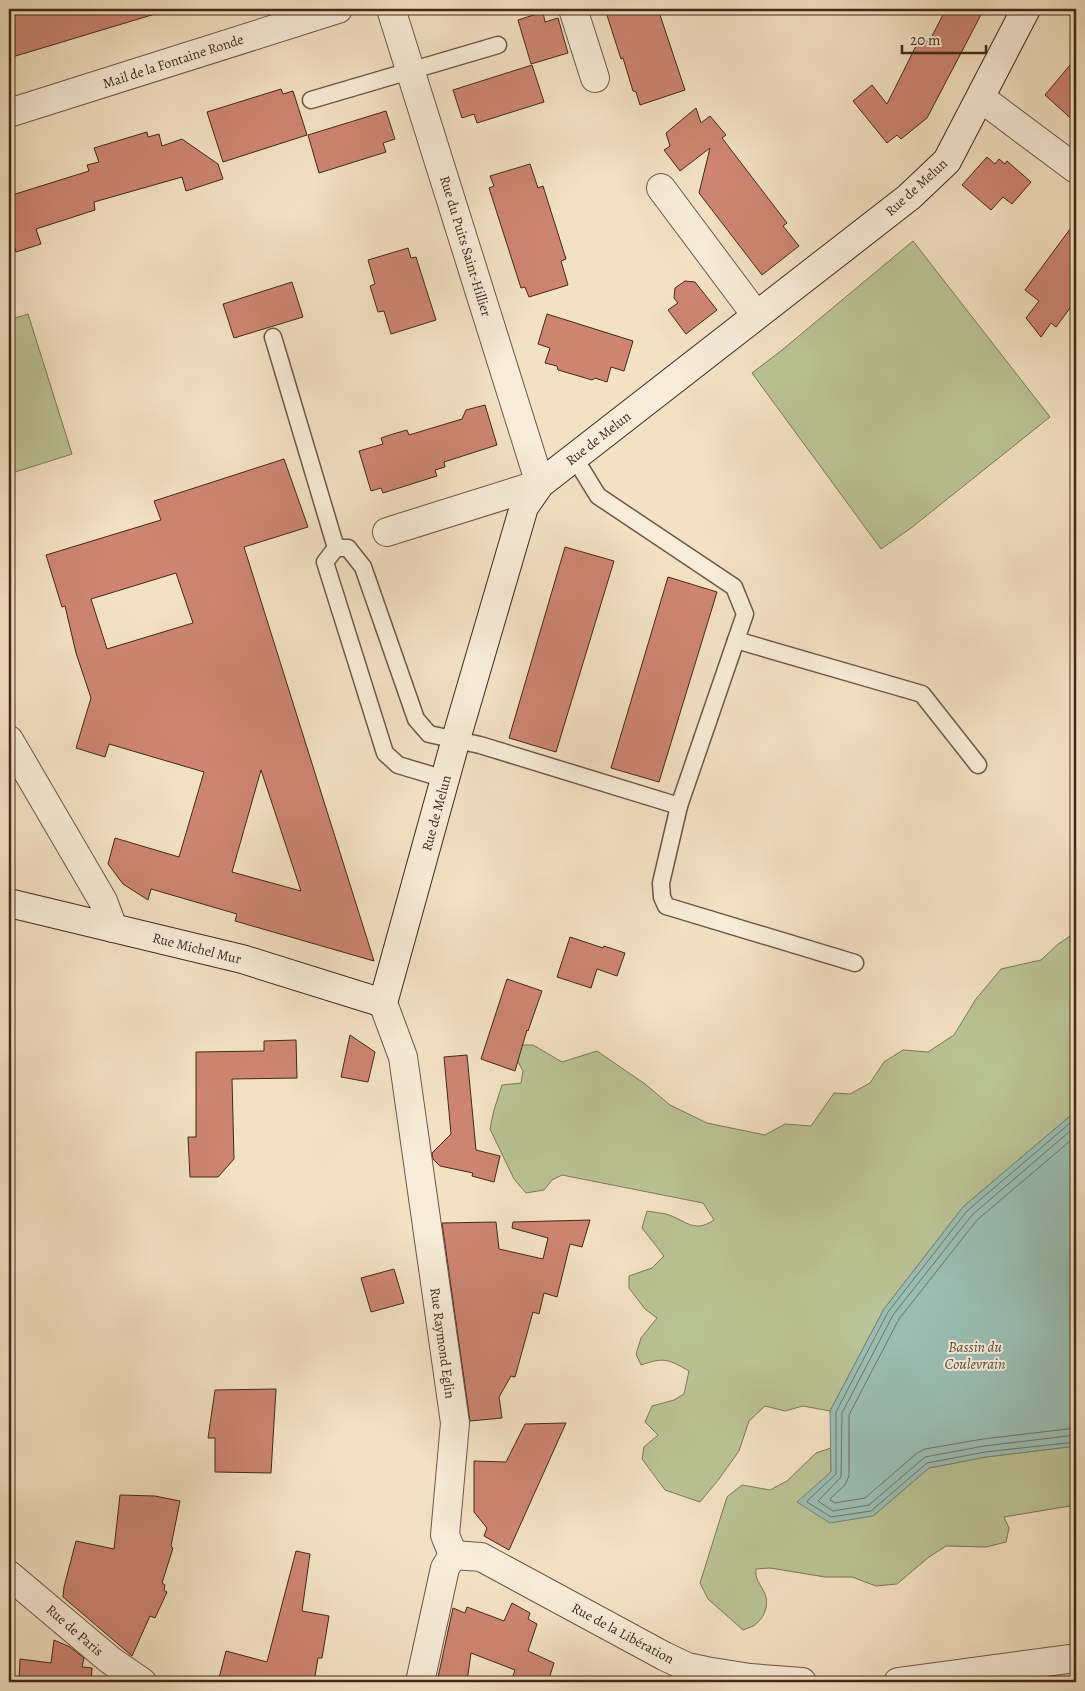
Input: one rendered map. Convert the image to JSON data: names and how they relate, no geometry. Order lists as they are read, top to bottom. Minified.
{"streets":{"street":["Mail de la Fontaine Ronde","Rue de Melun","Rue du Puits Saint-Hillier","Rue Michel Mur","Rue Raymond Eglin","Rue de Paris","Rue de la Libération"]},"crossings":[["Rue de Melun","Rue du Puits Saint-Hillier"],["Rue de Melun","Rue Michel Mur"],["Rue de Melun","Rue Raymond Eglin"],["Rue Michel Mur","Rue Raymond Eglin"],["Rue Raymond Eglin","Rue de la Libération"]],"water":["Bassin du Coulevrain"],"scale_bar":"20 m"}
